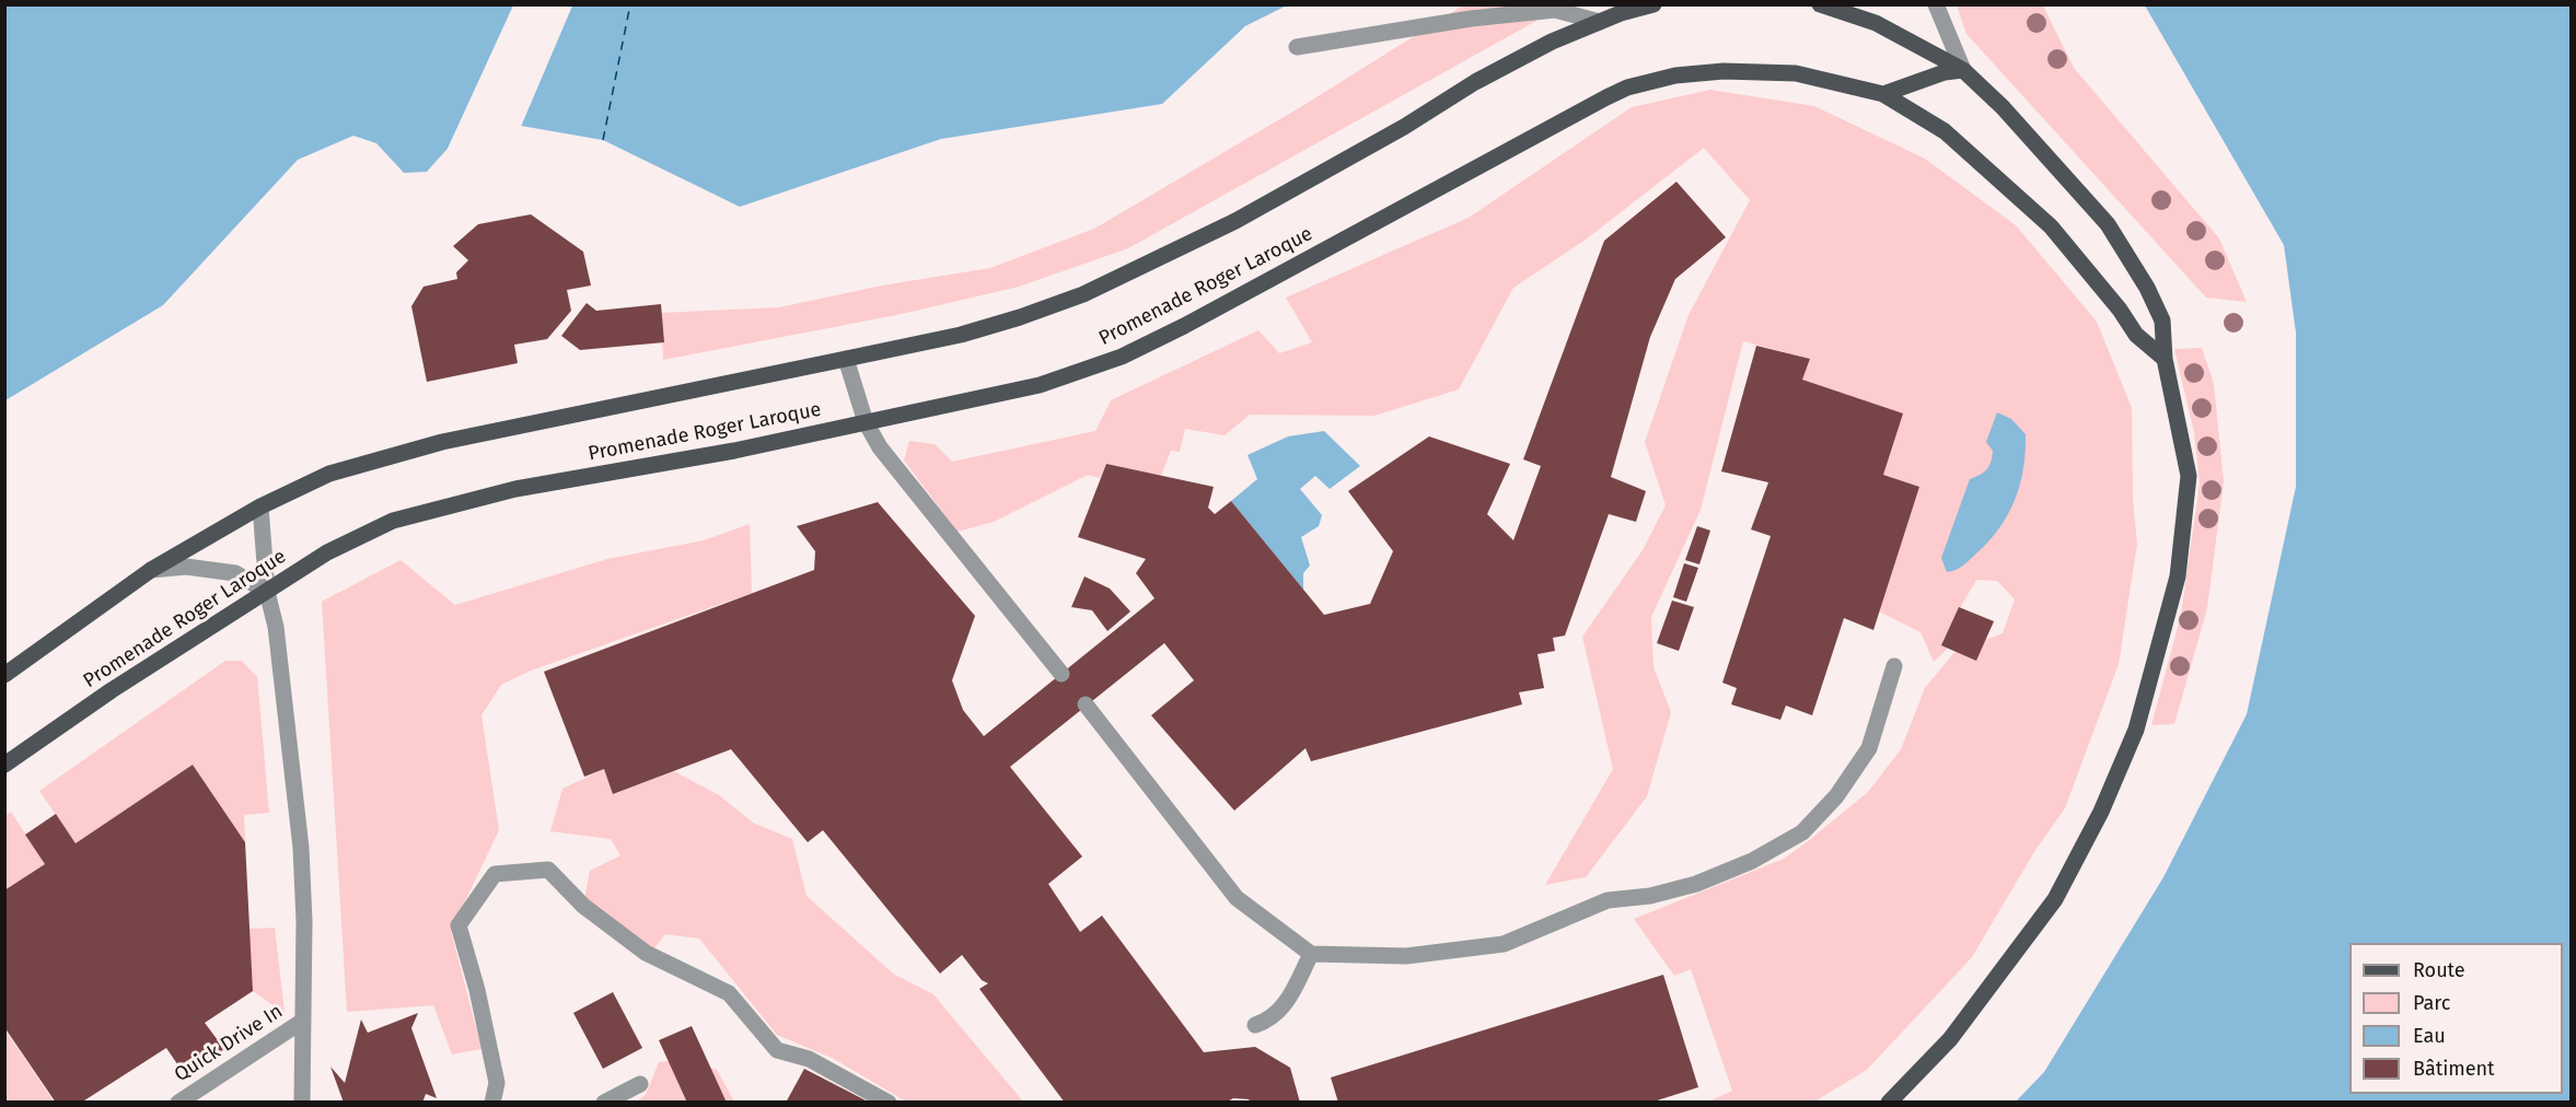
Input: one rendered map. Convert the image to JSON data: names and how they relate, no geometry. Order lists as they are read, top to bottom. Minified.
{"streets":{"main road":["Promenade Roger Laroque"],"lane":["Quick Drive In"]},"legend":["Route","Parc","Eau","Bâtiment"]}
